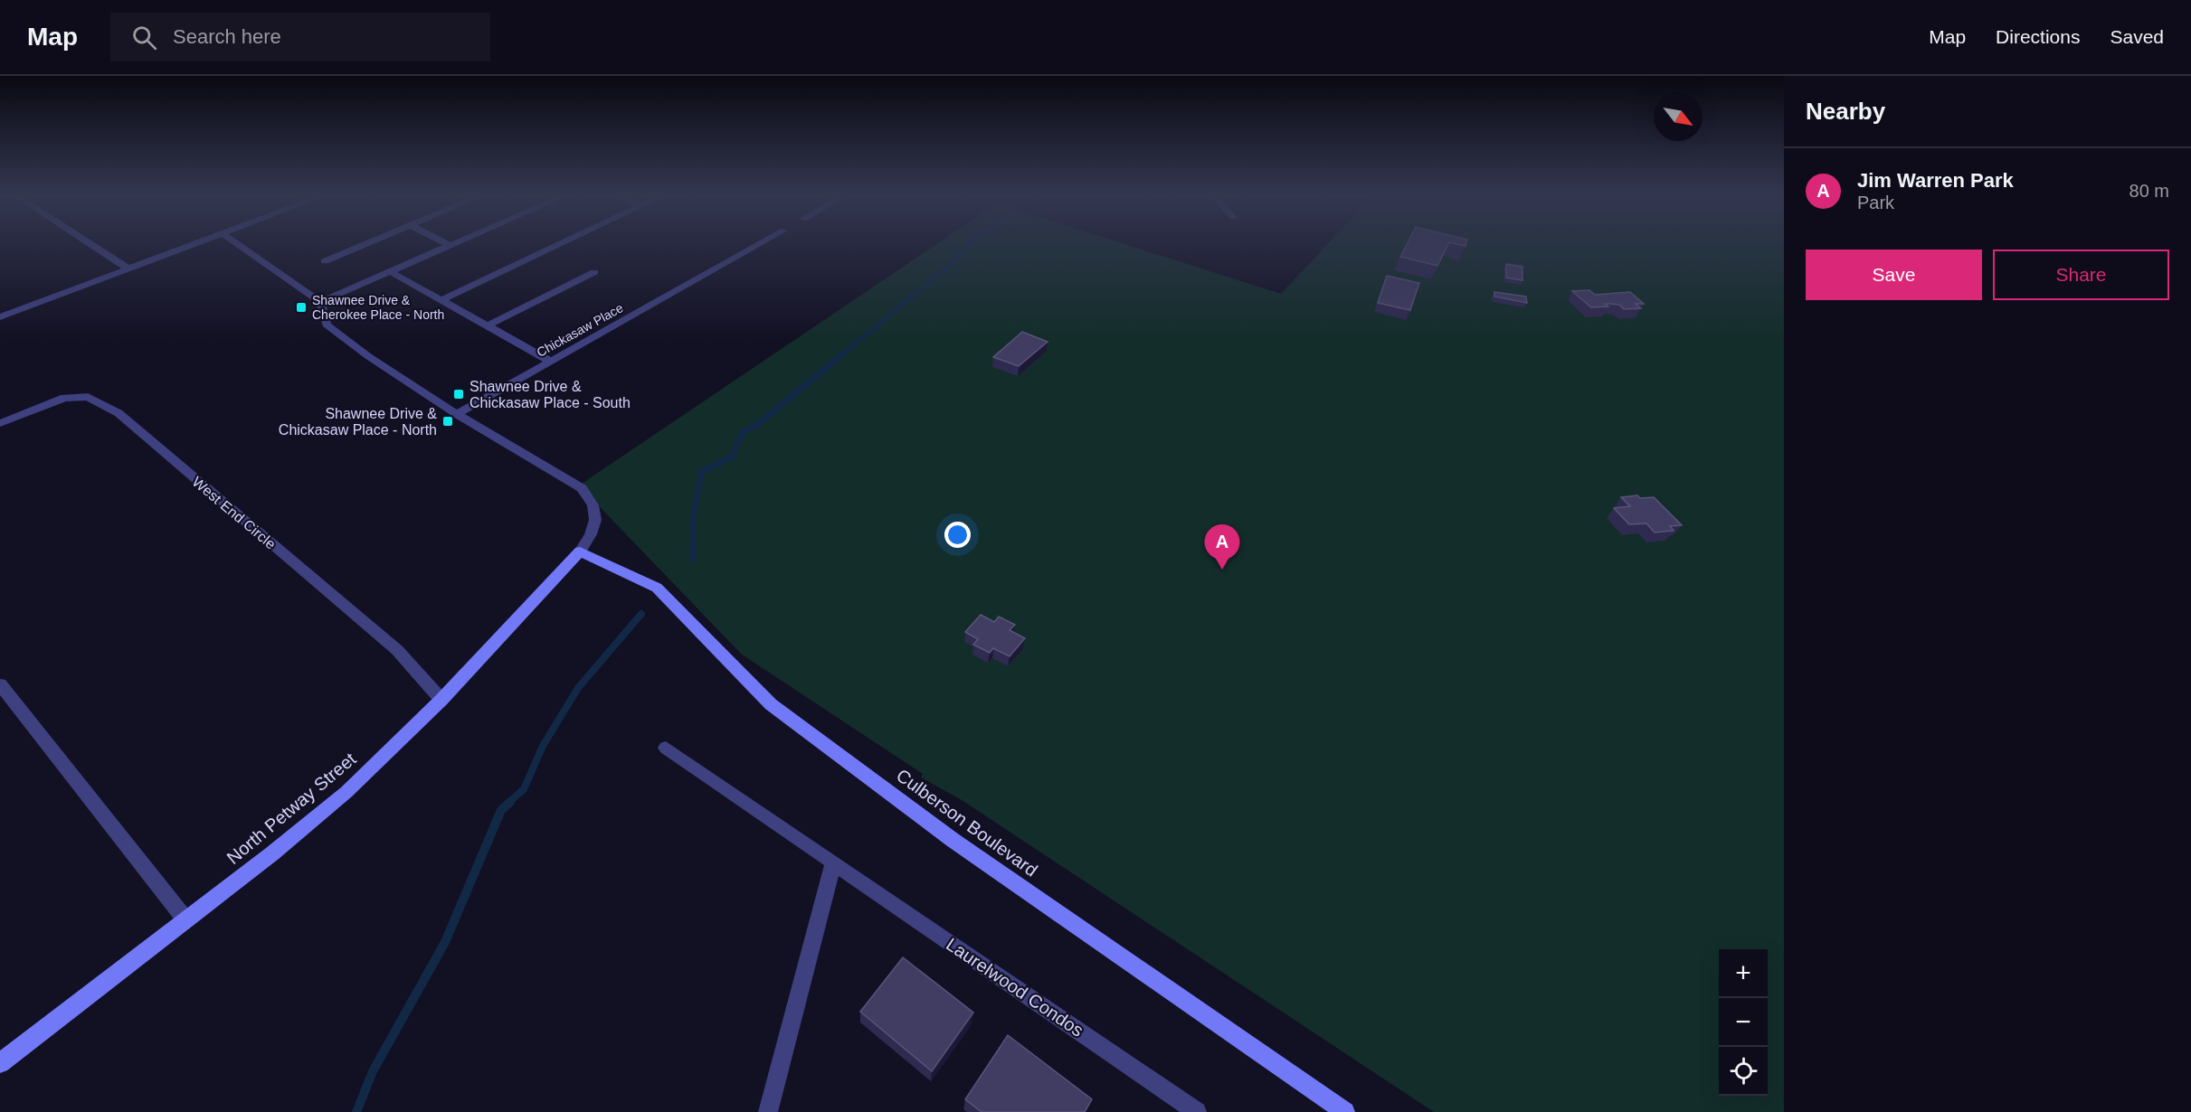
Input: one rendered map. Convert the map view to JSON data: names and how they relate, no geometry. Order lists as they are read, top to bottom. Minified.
{"streets":{"street":["Chickasaw Place","West End Circle","North Petway Street","Culberson Boulevard","Laurelwood Condos"]},"crossings":[["West End Circle","North Petway Street"],["North Petway Street","Culberson Boulevard"]],"places":{"transit":["Shawnee Drive & Cherokee Place - North","Shawnee Drive & Chickasaw Place - South","Shawnee Drive & Chickasaw Place - North"]},"north":"bottom right","page":{"header":"Map","search":"Search here","nav":["Map","Directions","Saved"],"heading":"Nearby","list":[{"mark":"A","name":"Jim Warren Park","note":"Park","value":"80 m"}],"buttons":["Save","Share"],"pins":"A","map_buttons":["+","−"]}}
